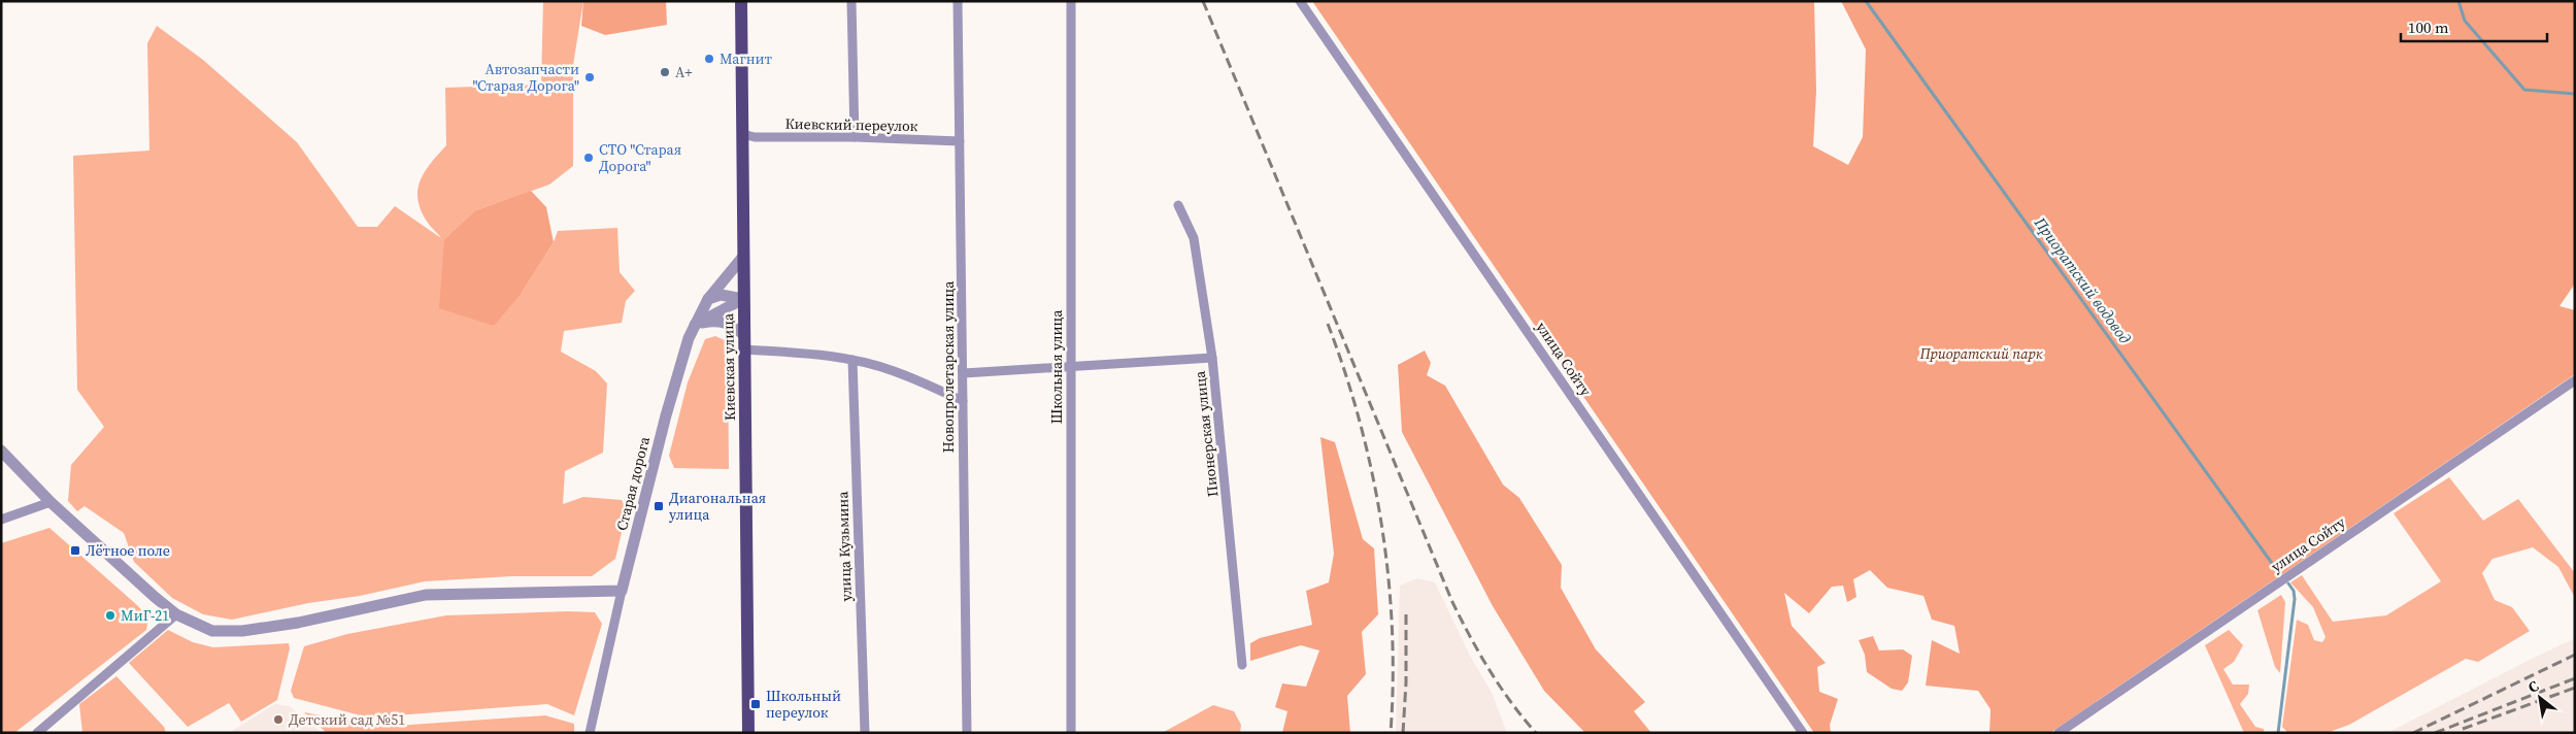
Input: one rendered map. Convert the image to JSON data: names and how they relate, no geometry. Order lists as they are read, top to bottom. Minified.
{"streets":{"main road":["Киевская улица"],"street":["Киевский переулок","улица Сойту","Новопролетарская улица","Школьная улица","Пионерская улица","Старая дорога","улица Кузьмина"]},"crossings":[["Киевский переулок","Киевская улица"],["Киевский переулок","Новопролетарская улица"],["Киевская улица","Старая дорога"]],"water":["Приоратский водовод"],"parks":["Приоратский парк"],"places":{"other":["Магнит","А+","Автозапчасти \"Старая Дорога\"","СТО \"Старая Дорога\"","МиГ-21","Детский сад №51"],"transit":["Диагональная улица","Лётное поле","Школьный переулок"]},"scale_bar":"100 m","north":"top left"}
